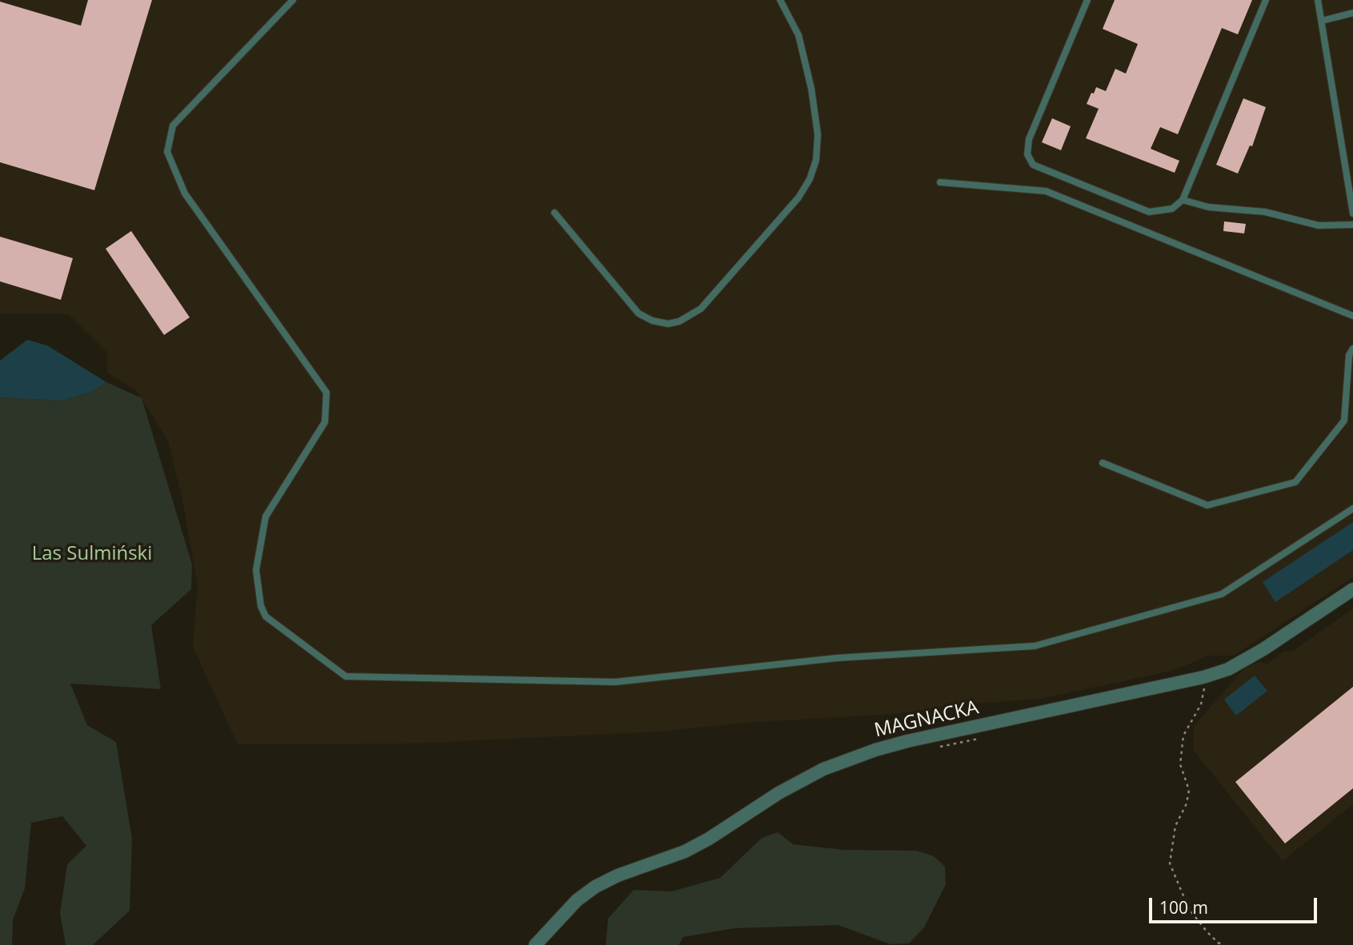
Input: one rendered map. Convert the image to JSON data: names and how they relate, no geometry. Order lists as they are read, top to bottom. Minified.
{"streets":{"street":["MAGNACKA"]},"parks":["Las Sulmiński"],"scale_bar":"100 m"}
